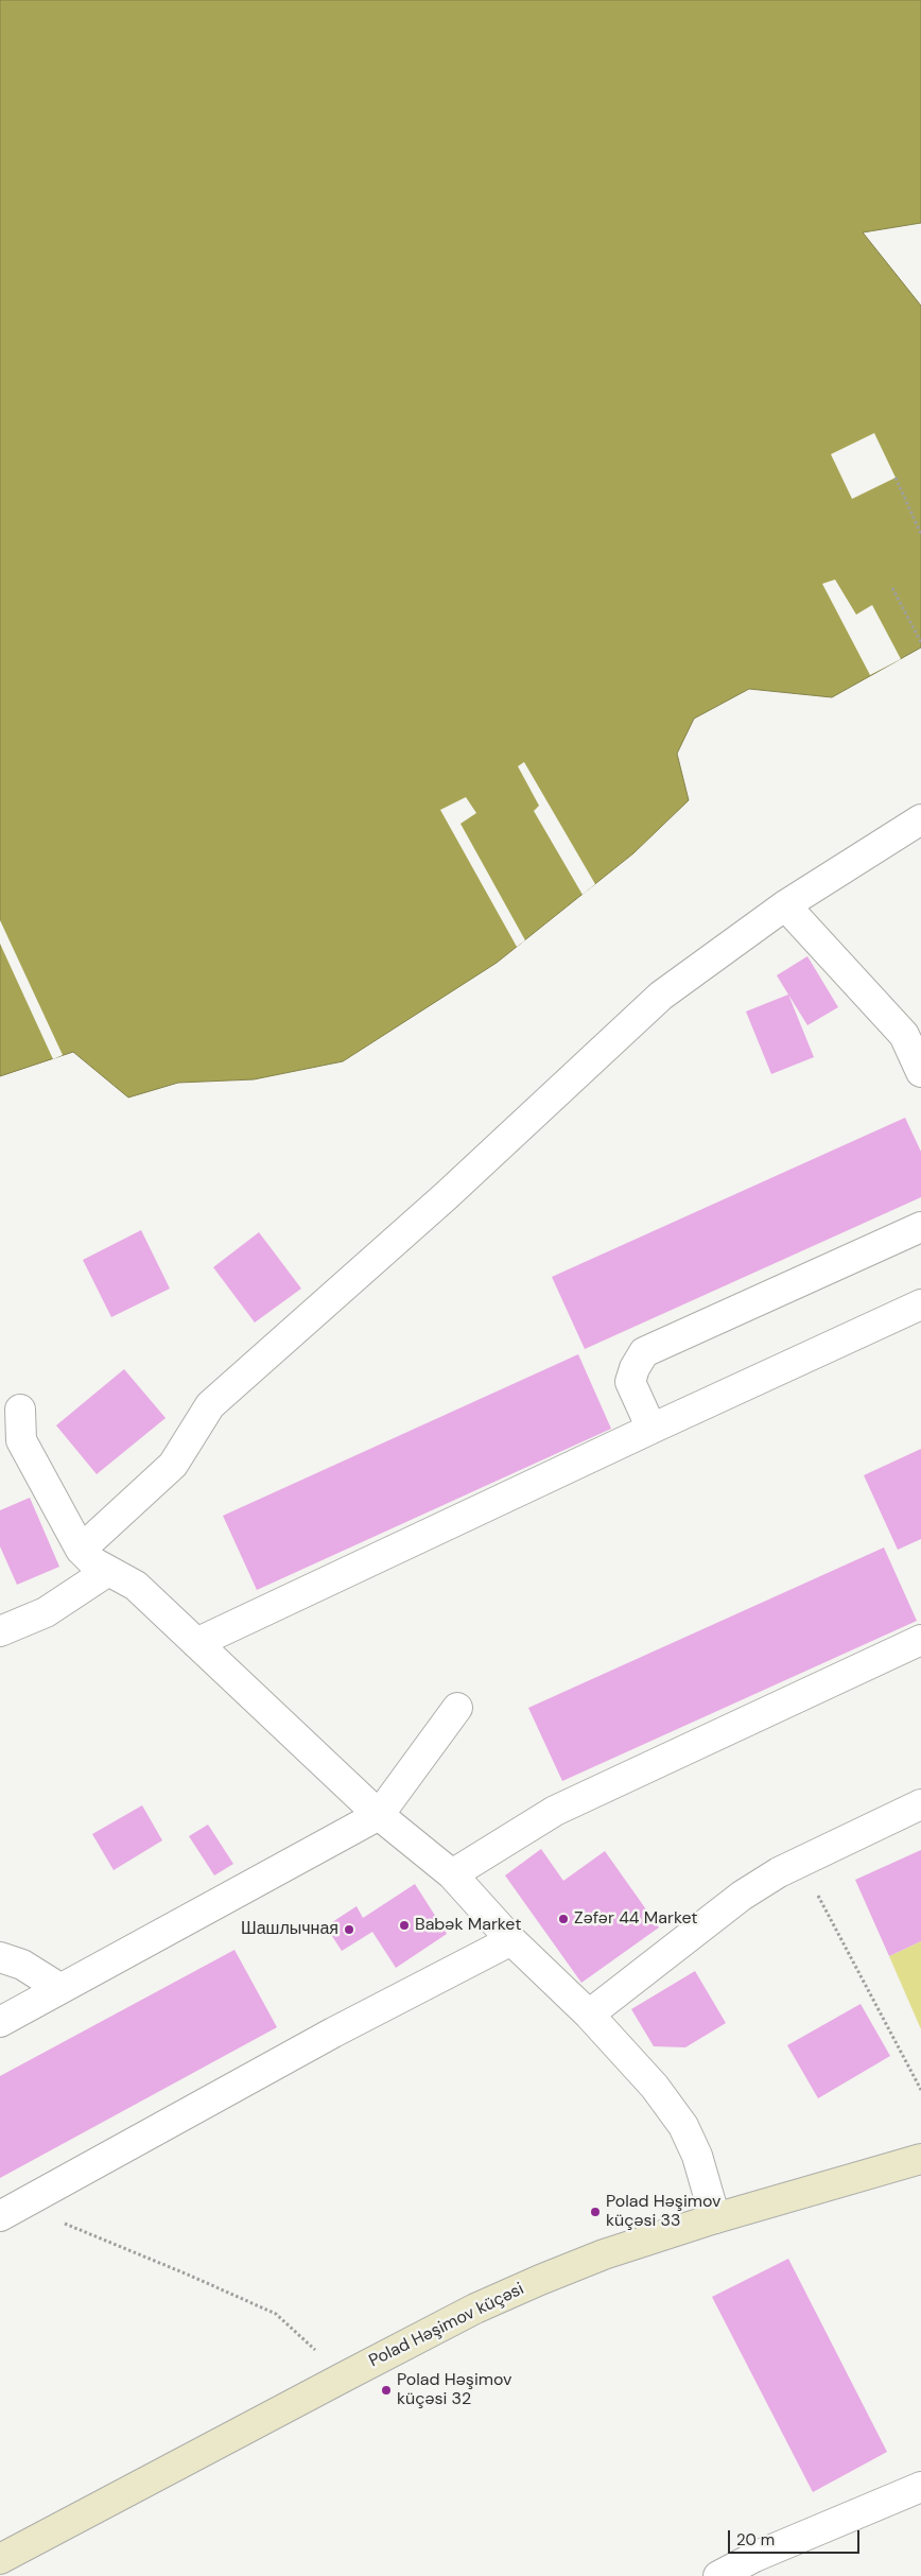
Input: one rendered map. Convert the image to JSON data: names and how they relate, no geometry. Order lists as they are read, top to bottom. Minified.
{"streets":{"street":["Polad Həşimov küçəsi"]},"places":["Zəfər 44 Market","Babək Market","Шашлычная","Polad Həşimov küçəsi 33","Polad Həşimov küçəsi 32"],"scale_bar":"20 m"}
